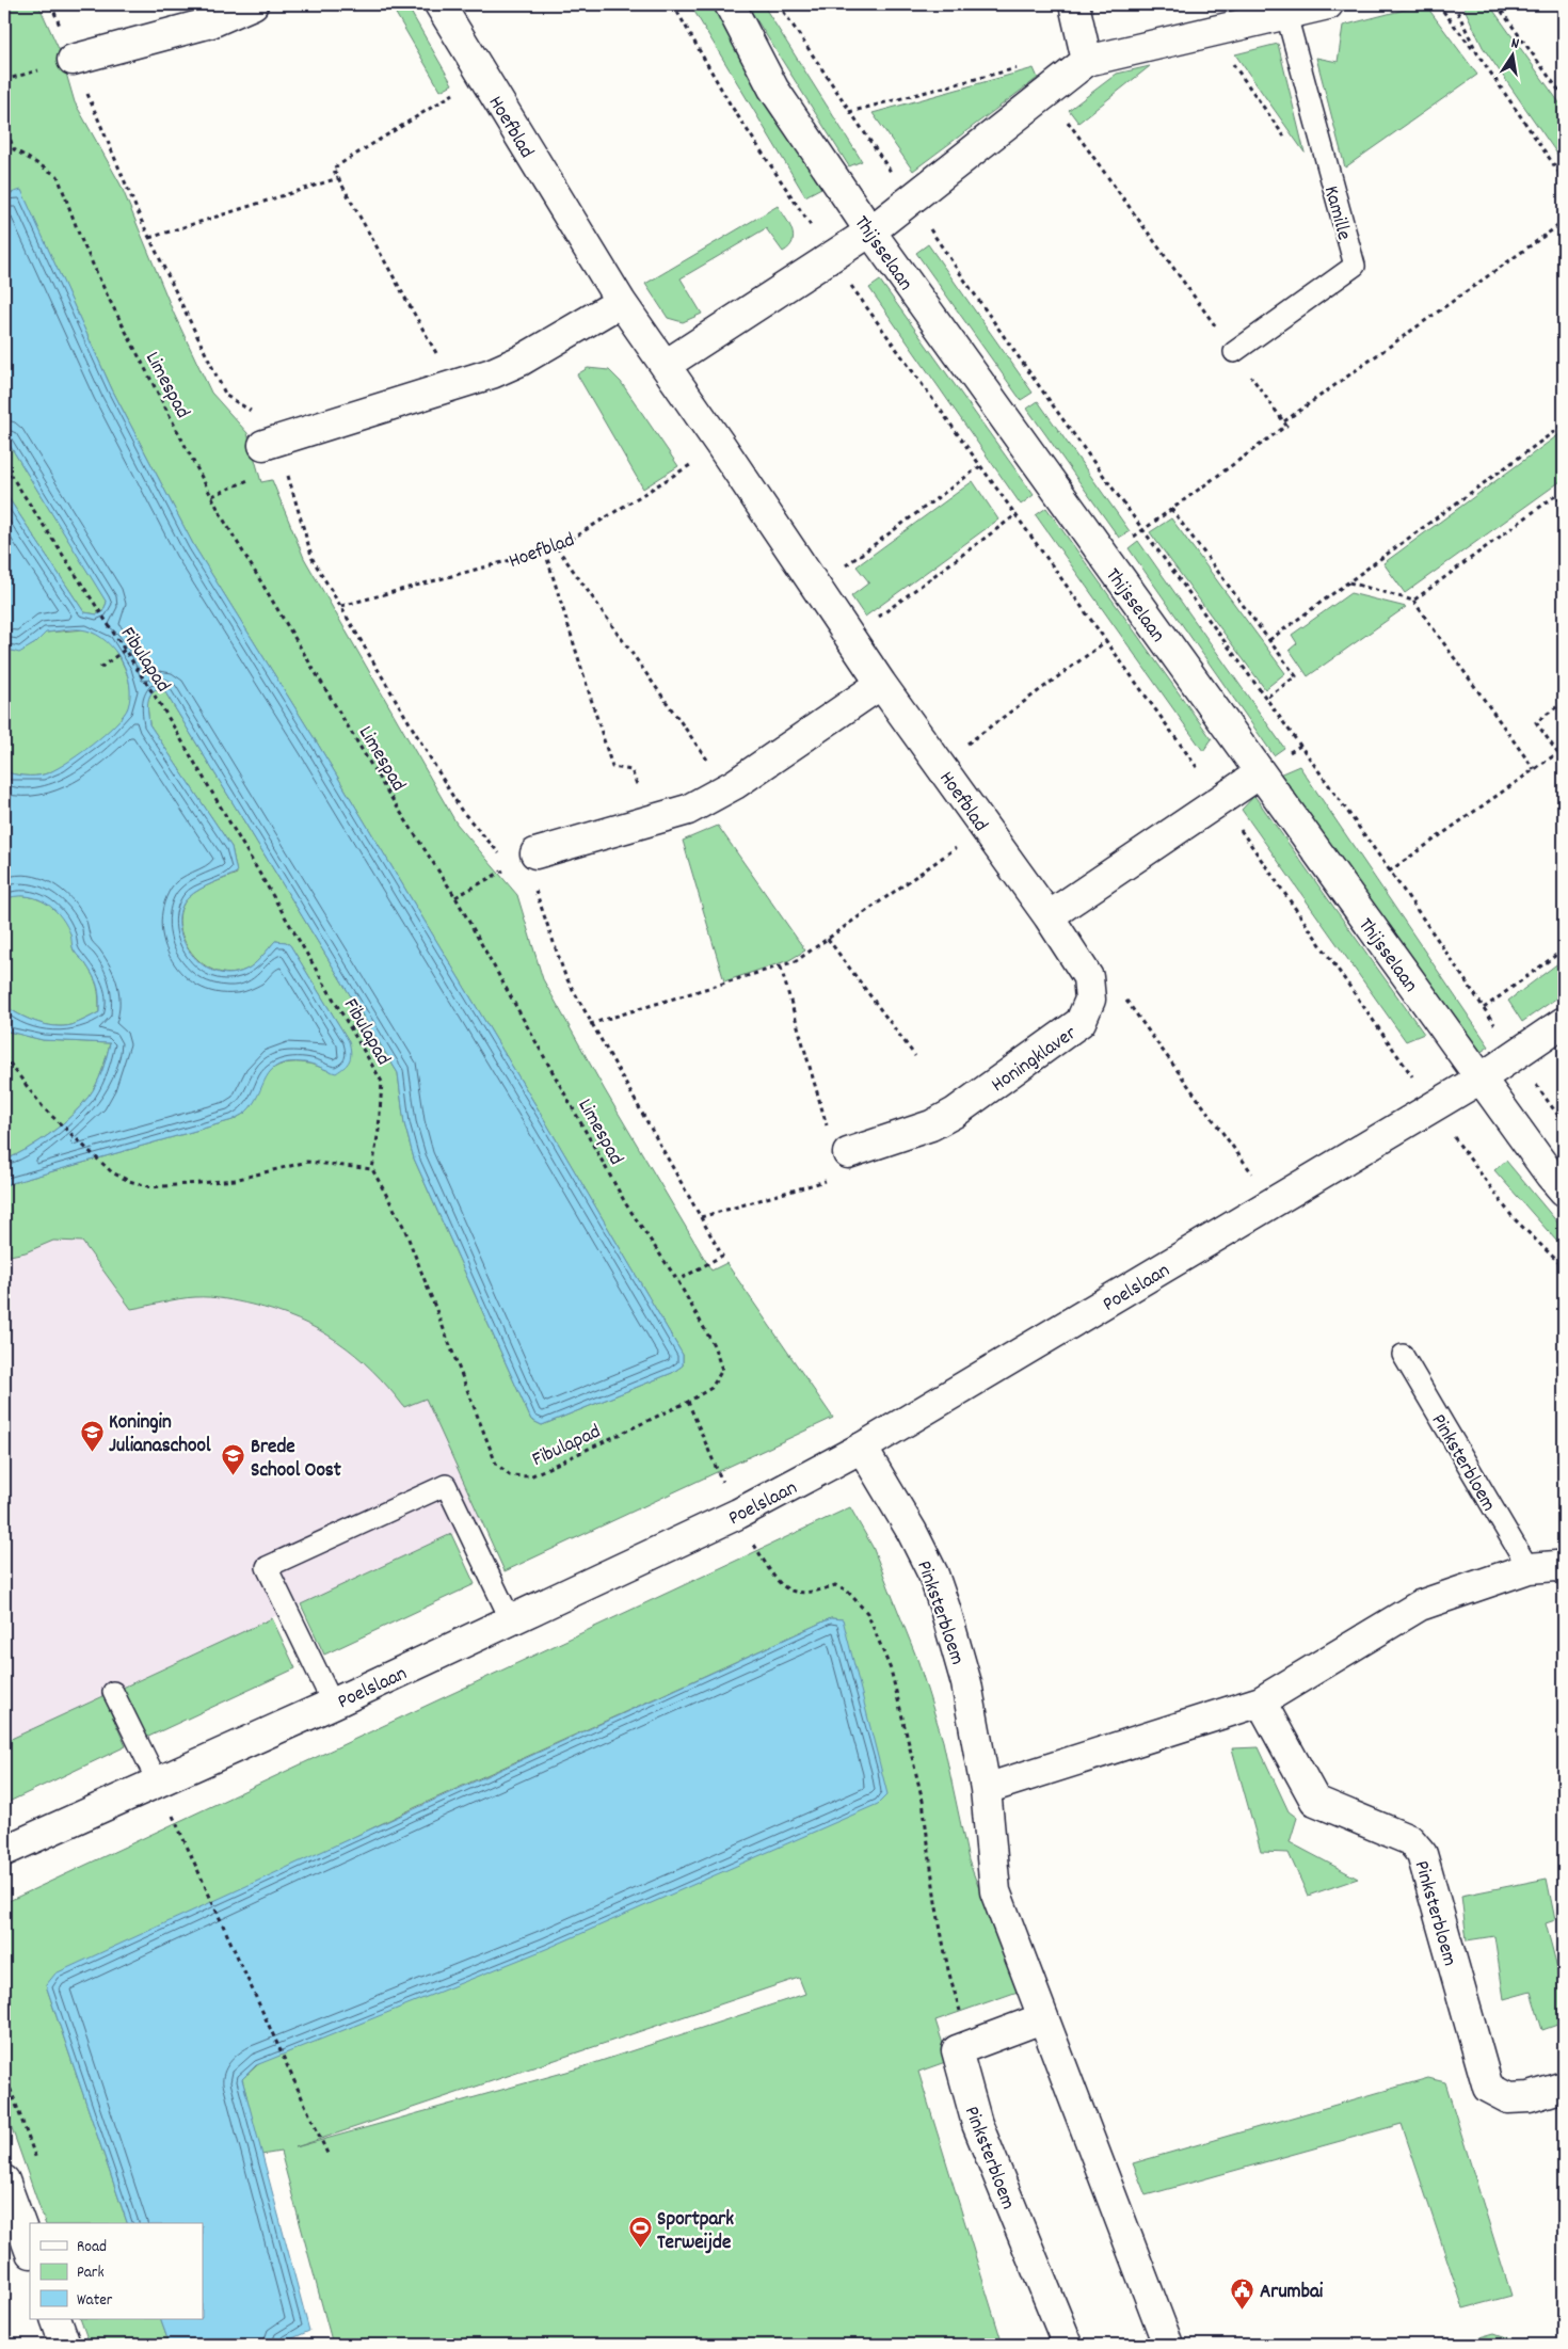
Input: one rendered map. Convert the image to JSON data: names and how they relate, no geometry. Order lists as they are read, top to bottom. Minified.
{"streets":{"street":["Hoefblad","Thijsselaan","Honingklaver","Poelslaan","Pinksterbloem"],"lane":["Kamille"],"path":["Limespad","Fibulapad"]},"crossings":[["Thijsselaan","Poelslaan"],["Limespad","Fibulapad"],["Poelslaan","Pinksterbloem"]],"places":{"school or university":["Koningin Julianaschool","Brede School Oost"],"sports":["Sportpark Terweijde"],"public building":["Arumbai"]},"legend":["Road","Park","Water"],"north":"top"}
